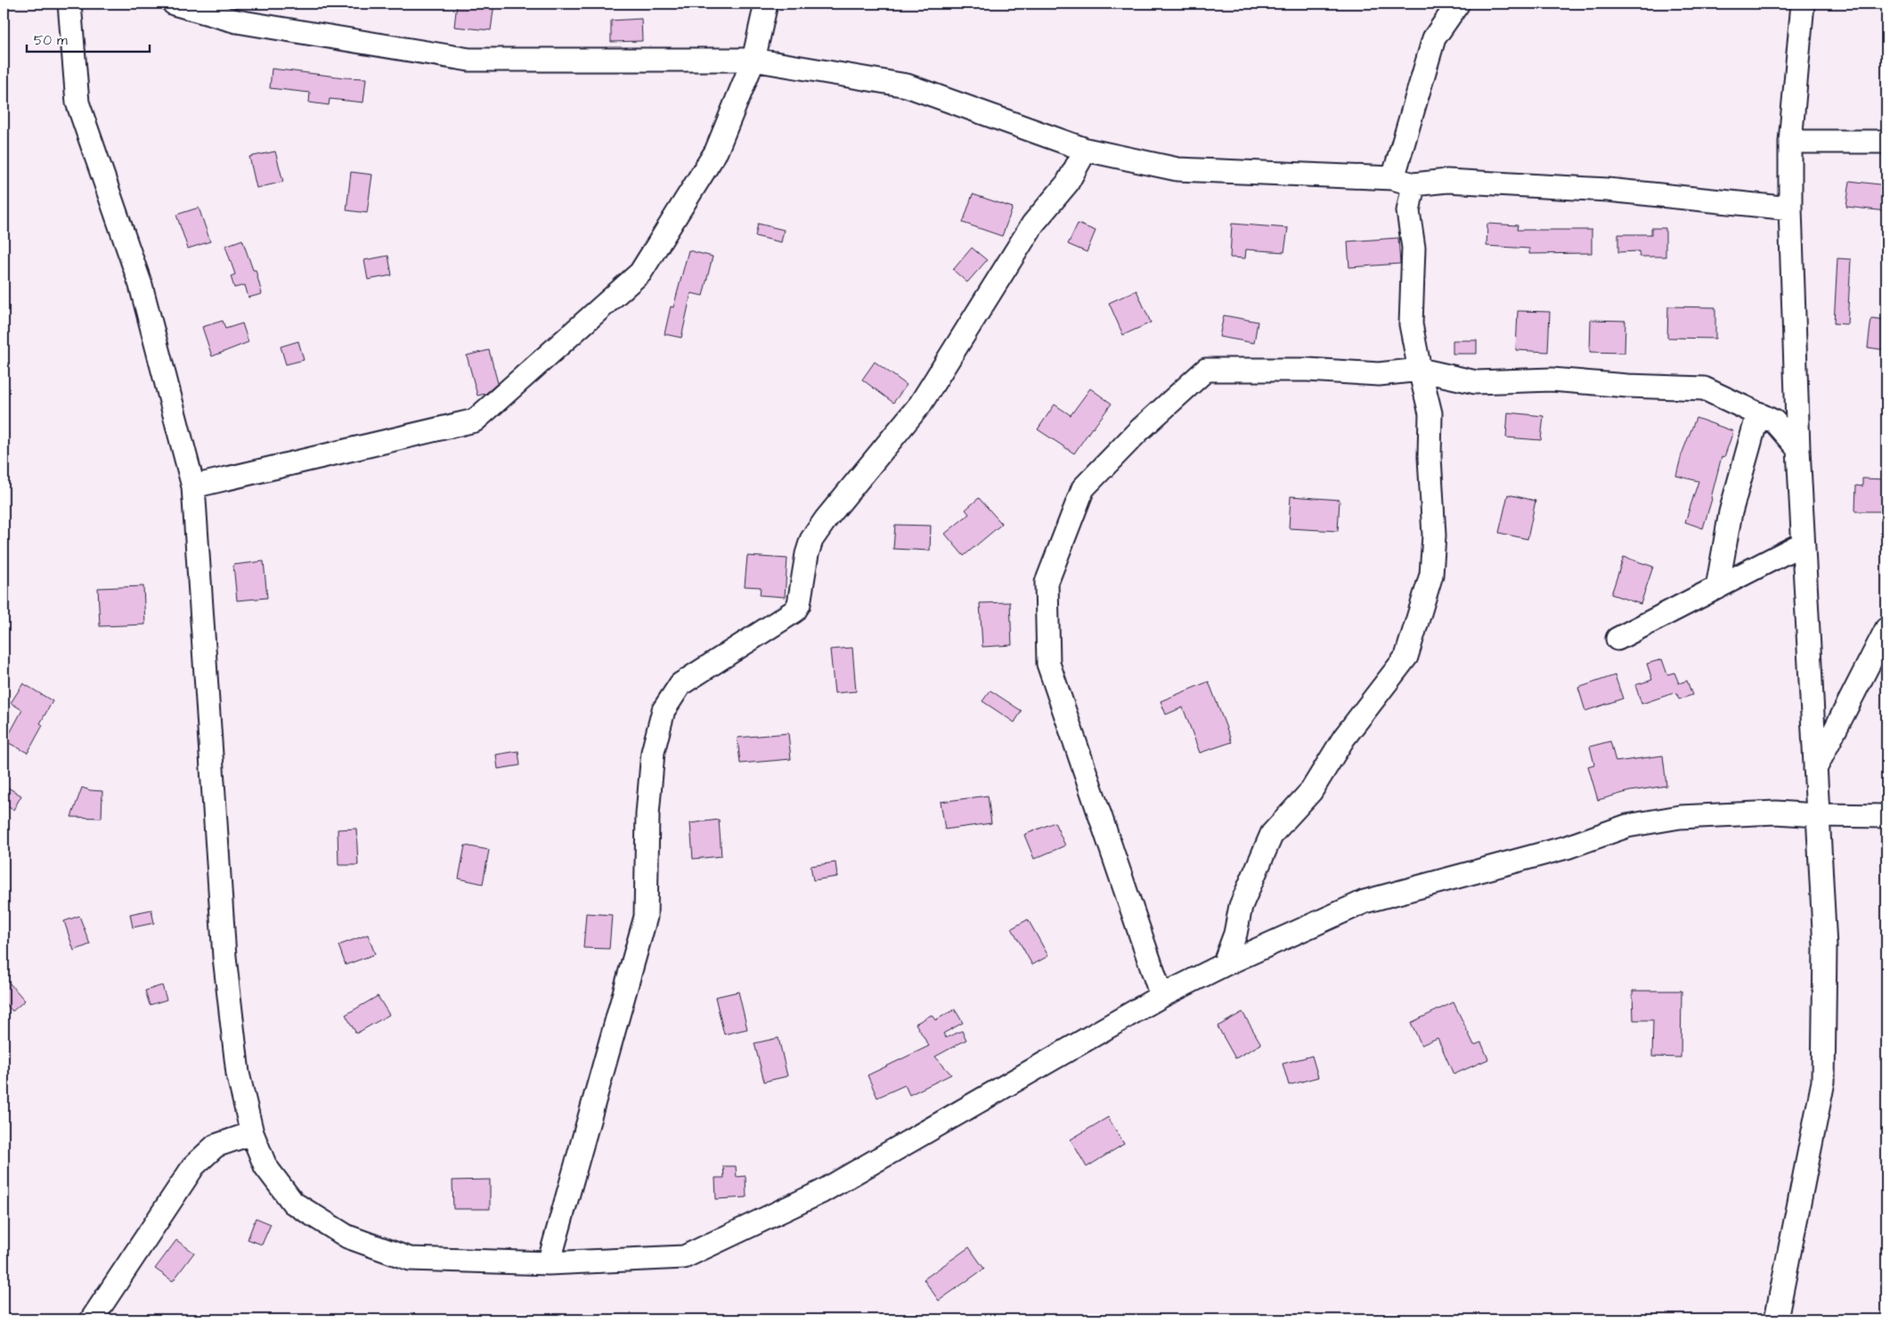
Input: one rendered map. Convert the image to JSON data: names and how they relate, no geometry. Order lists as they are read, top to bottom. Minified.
{"scale_bar":"50 m"}
